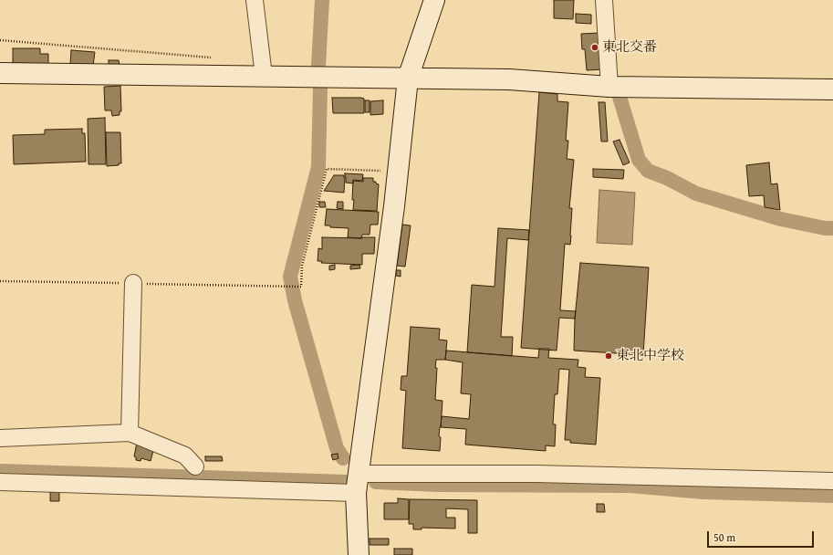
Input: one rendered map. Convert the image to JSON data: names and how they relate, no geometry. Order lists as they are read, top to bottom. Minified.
{"places":["東北交番","東北中学校"],"scale_bar":"50 m"}
